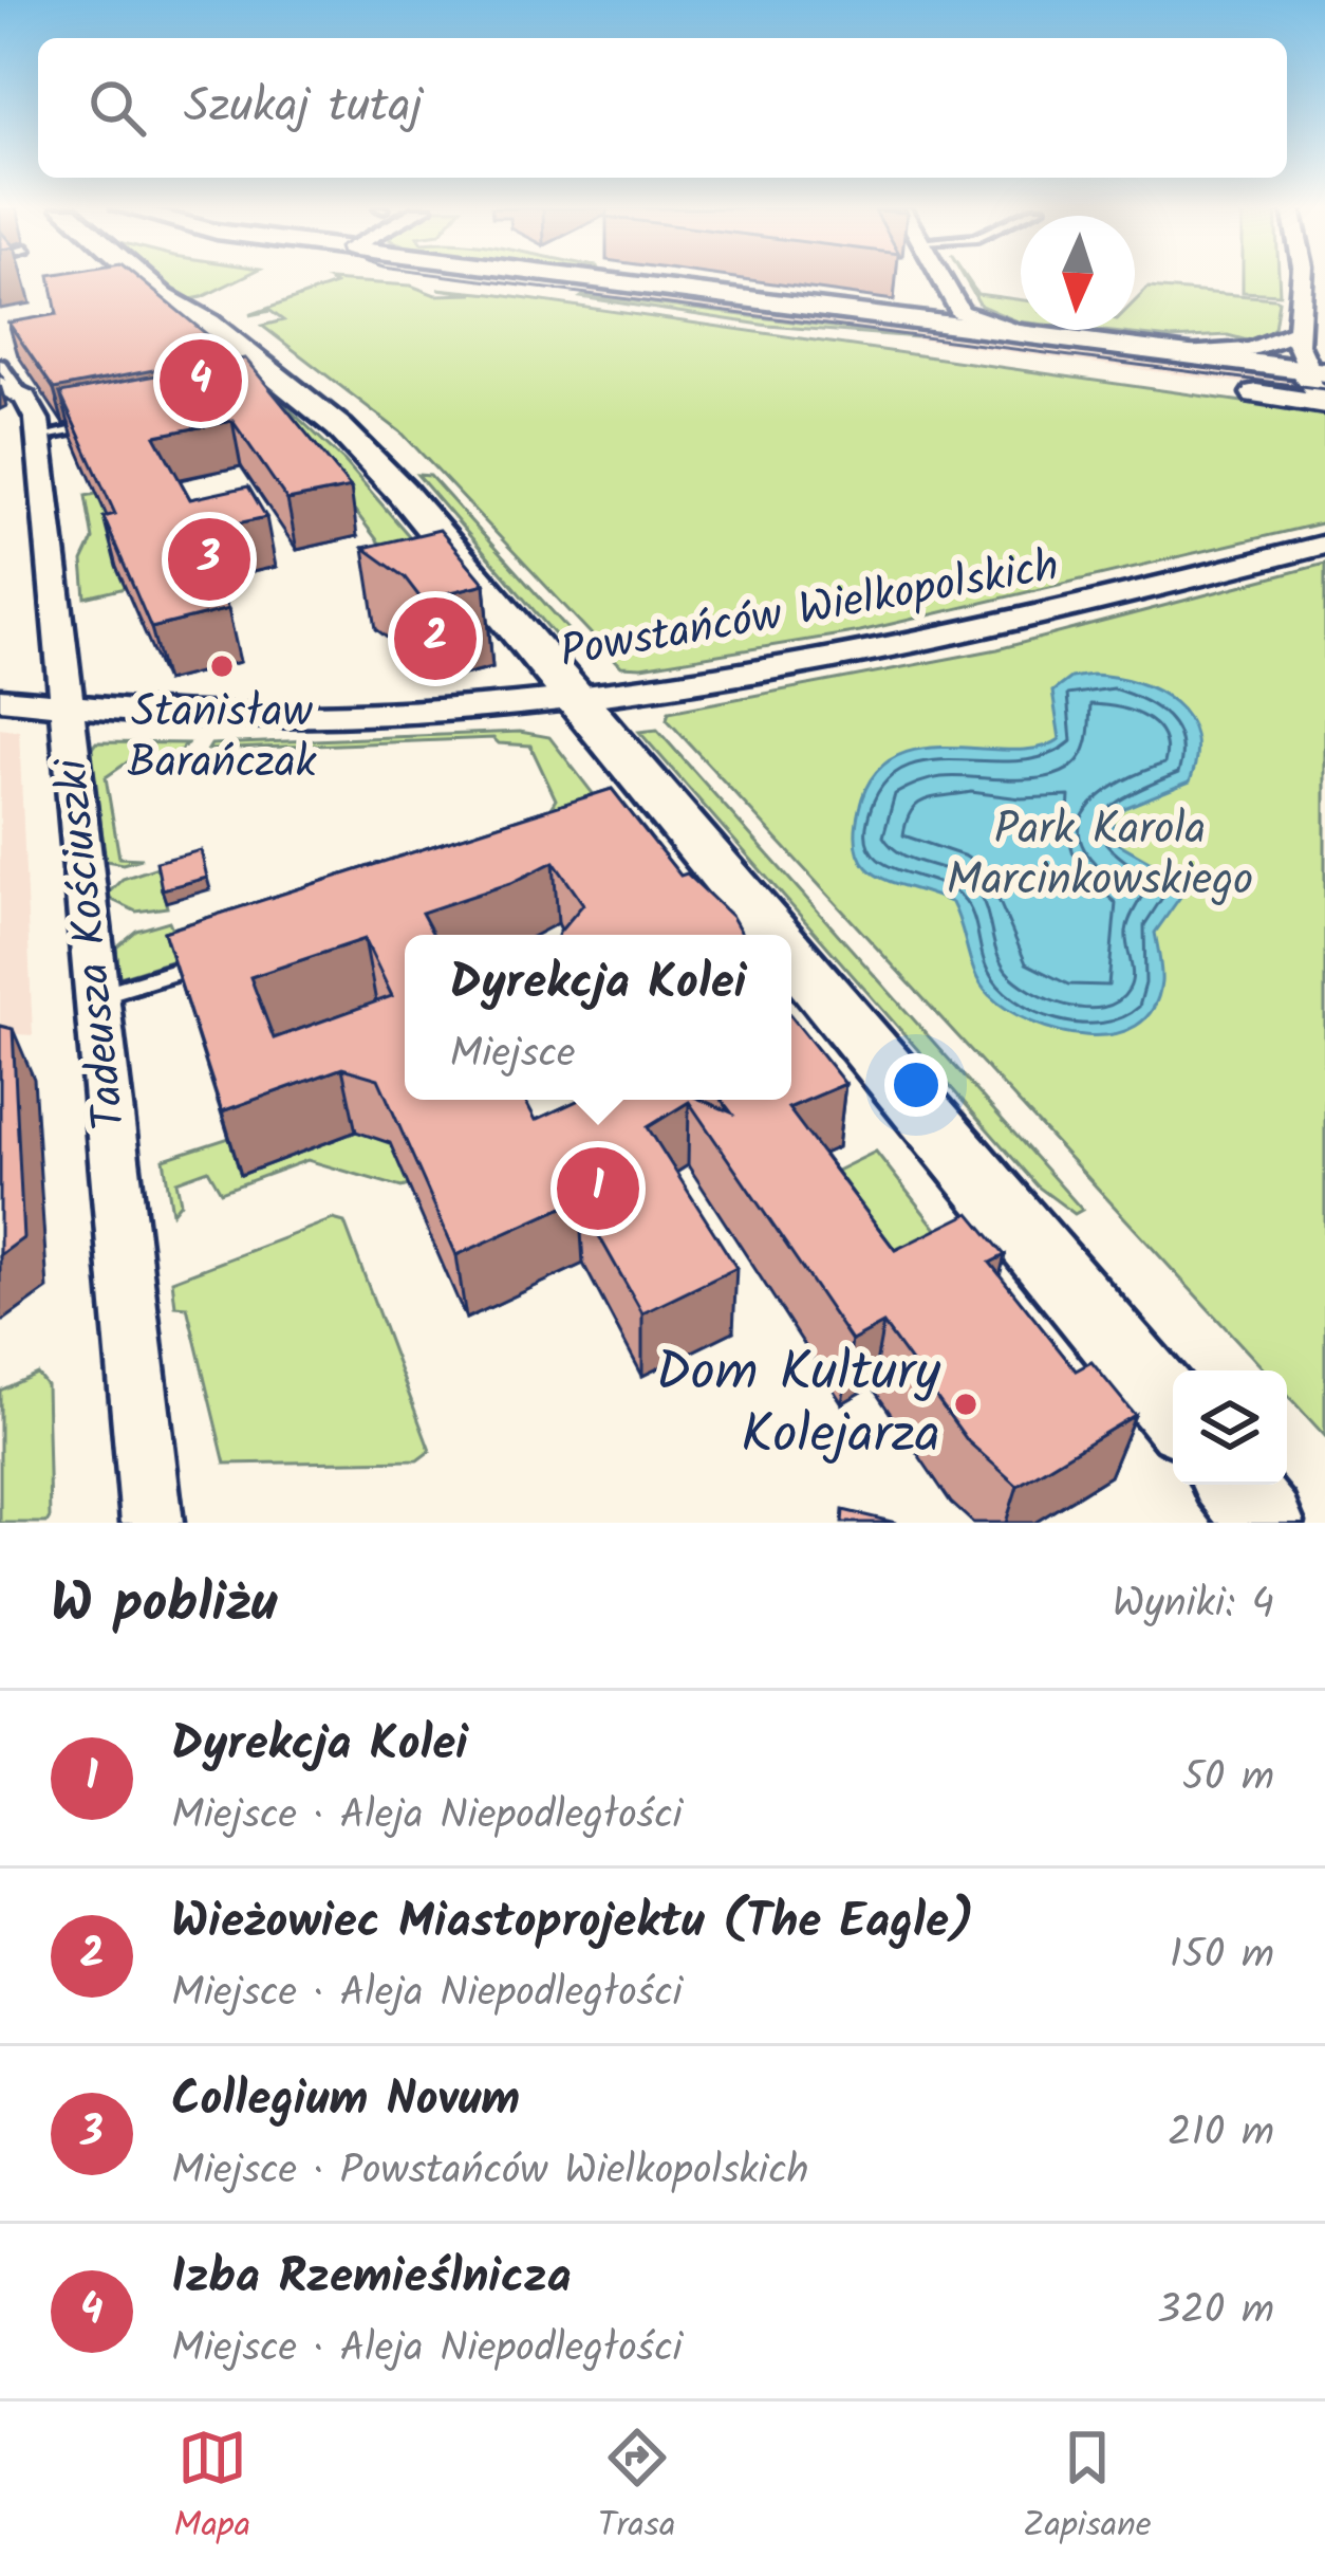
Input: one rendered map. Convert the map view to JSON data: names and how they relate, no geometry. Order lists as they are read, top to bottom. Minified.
{"streets":{"street":["Powstańców Wielkopolskich","Tadeusza Kościuszki"]},"crossings":[["Powstańców Wielkopolskich","Tadeusza Kościuszki"]],"parks":["Park Karola Marcinkowskiego"],"places":["Stanisław Barańczak","Dom Kultury Kolejarza"],"north":"bottom","page":{"search":"Szukaj tutaj","pins":["4","3","2","1"],"popup":["Dyrekcja Kolei","Miejsce"],"heading":["W pobliżu","Wyniki: 4"],"list":[{"mark":"1","name":"Dyrekcja Kolei","note":"Miejsce · Aleja Niepodległości","value":"50 m"},{"mark":"2","name":"Wieżowiec Miastoprojektu (The Eagle)","note":"Miejsce · Aleja Niepodległości","value":"150 m"},{"mark":"3","name":"Collegium Novum","note":"Miejsce · Powstańców Wielkopolskich","value":"210 m"},{"mark":"4","name":"Izba Rzemieślnicza","note":"Miejsce · Aleja Niepodległości","value":"320 m"}],"nav":["Mapa","Trasa","Zapisane"]}}
